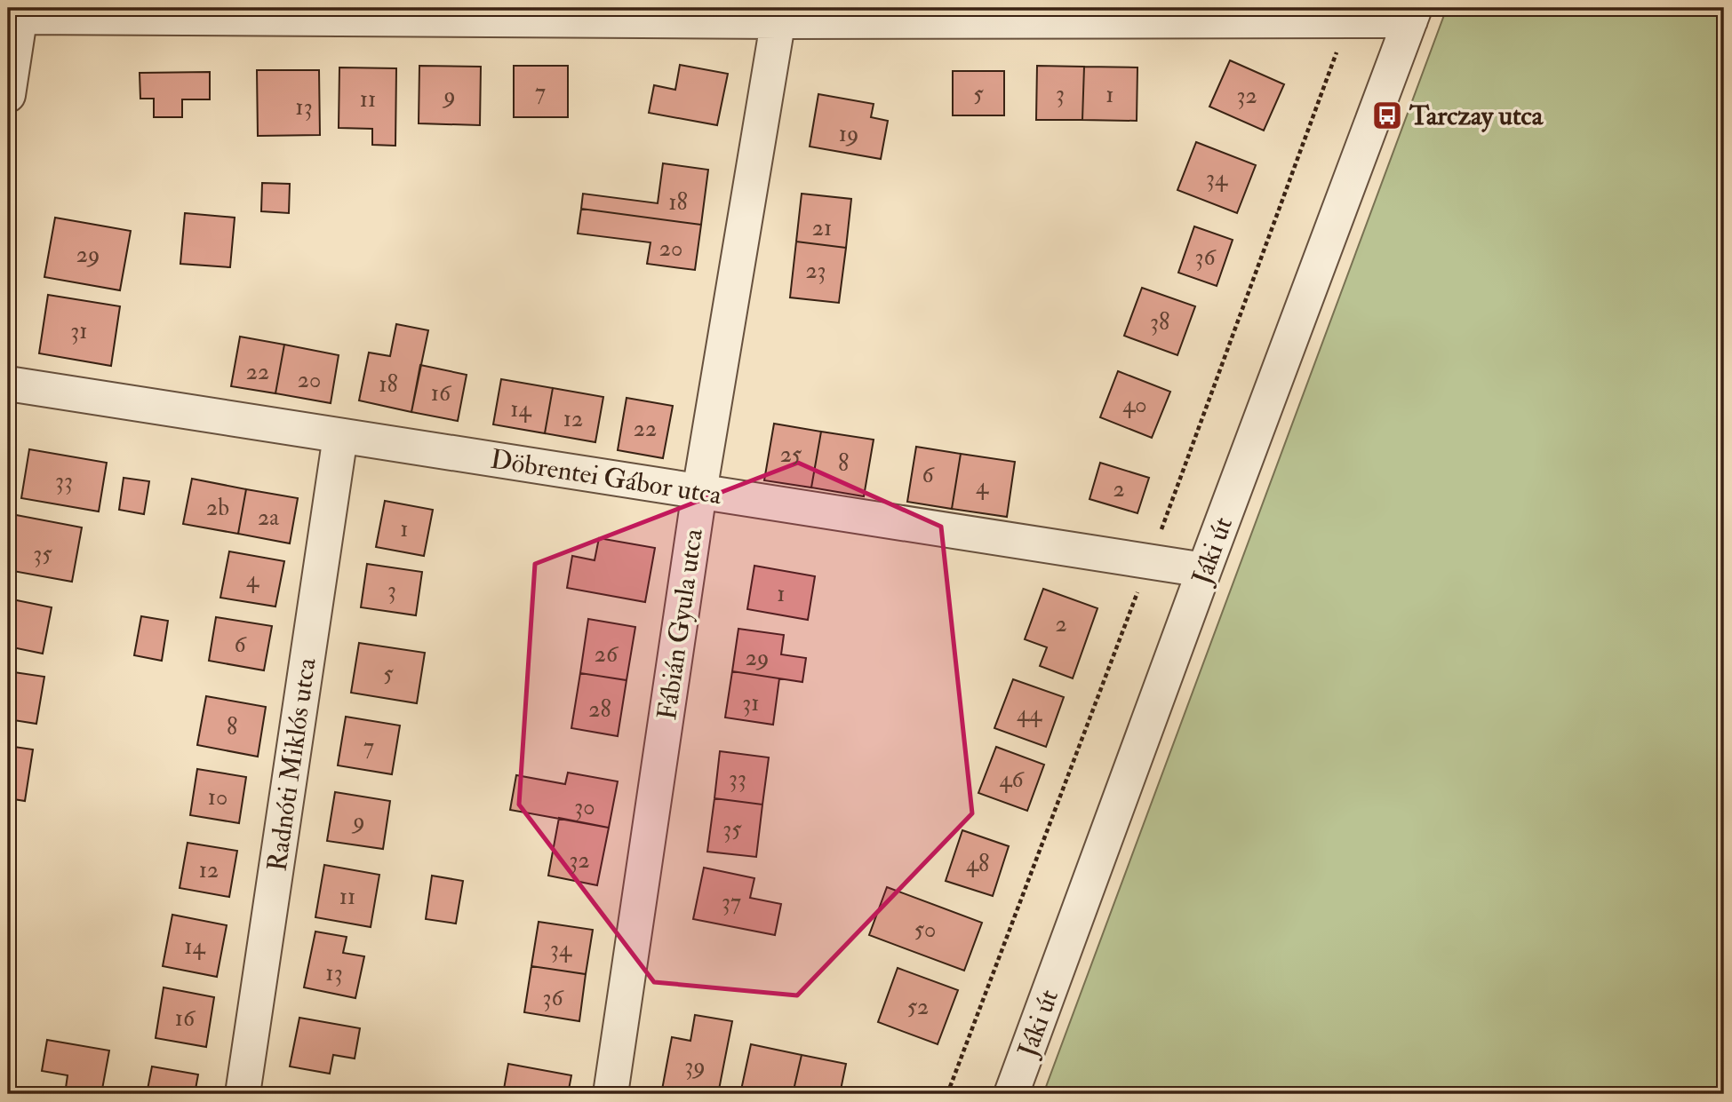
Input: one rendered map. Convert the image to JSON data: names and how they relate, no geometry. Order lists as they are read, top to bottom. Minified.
{"streets":{"street":["Döbrentei Gábor utca","Jáki út","Fábián Gyula utca","Radnóti Miklós utca"]},"crossings":[["Döbrentei Gábor utca","Jáki út"],["Döbrentei Gábor utca","Fábián Gyula utca"],["Döbrentei Gábor utca","Radnóti Miklós utca"]],"places":{"bus stop":["Tarczay utca"]},"house_numbers":["7","5","3","1","9","32","11","13","19","34","18","21","20","29","36","23","38","31","22","20","18","16","40","14","12","22","25","8","6","33","4","2","2b","2a","1","35","4","3","1","2","6","26","29","5","31","28","44","8","7","33","46","10","30","9","35","32","48","12","11","37","50","14","34","13","36","52","16","39"]}
